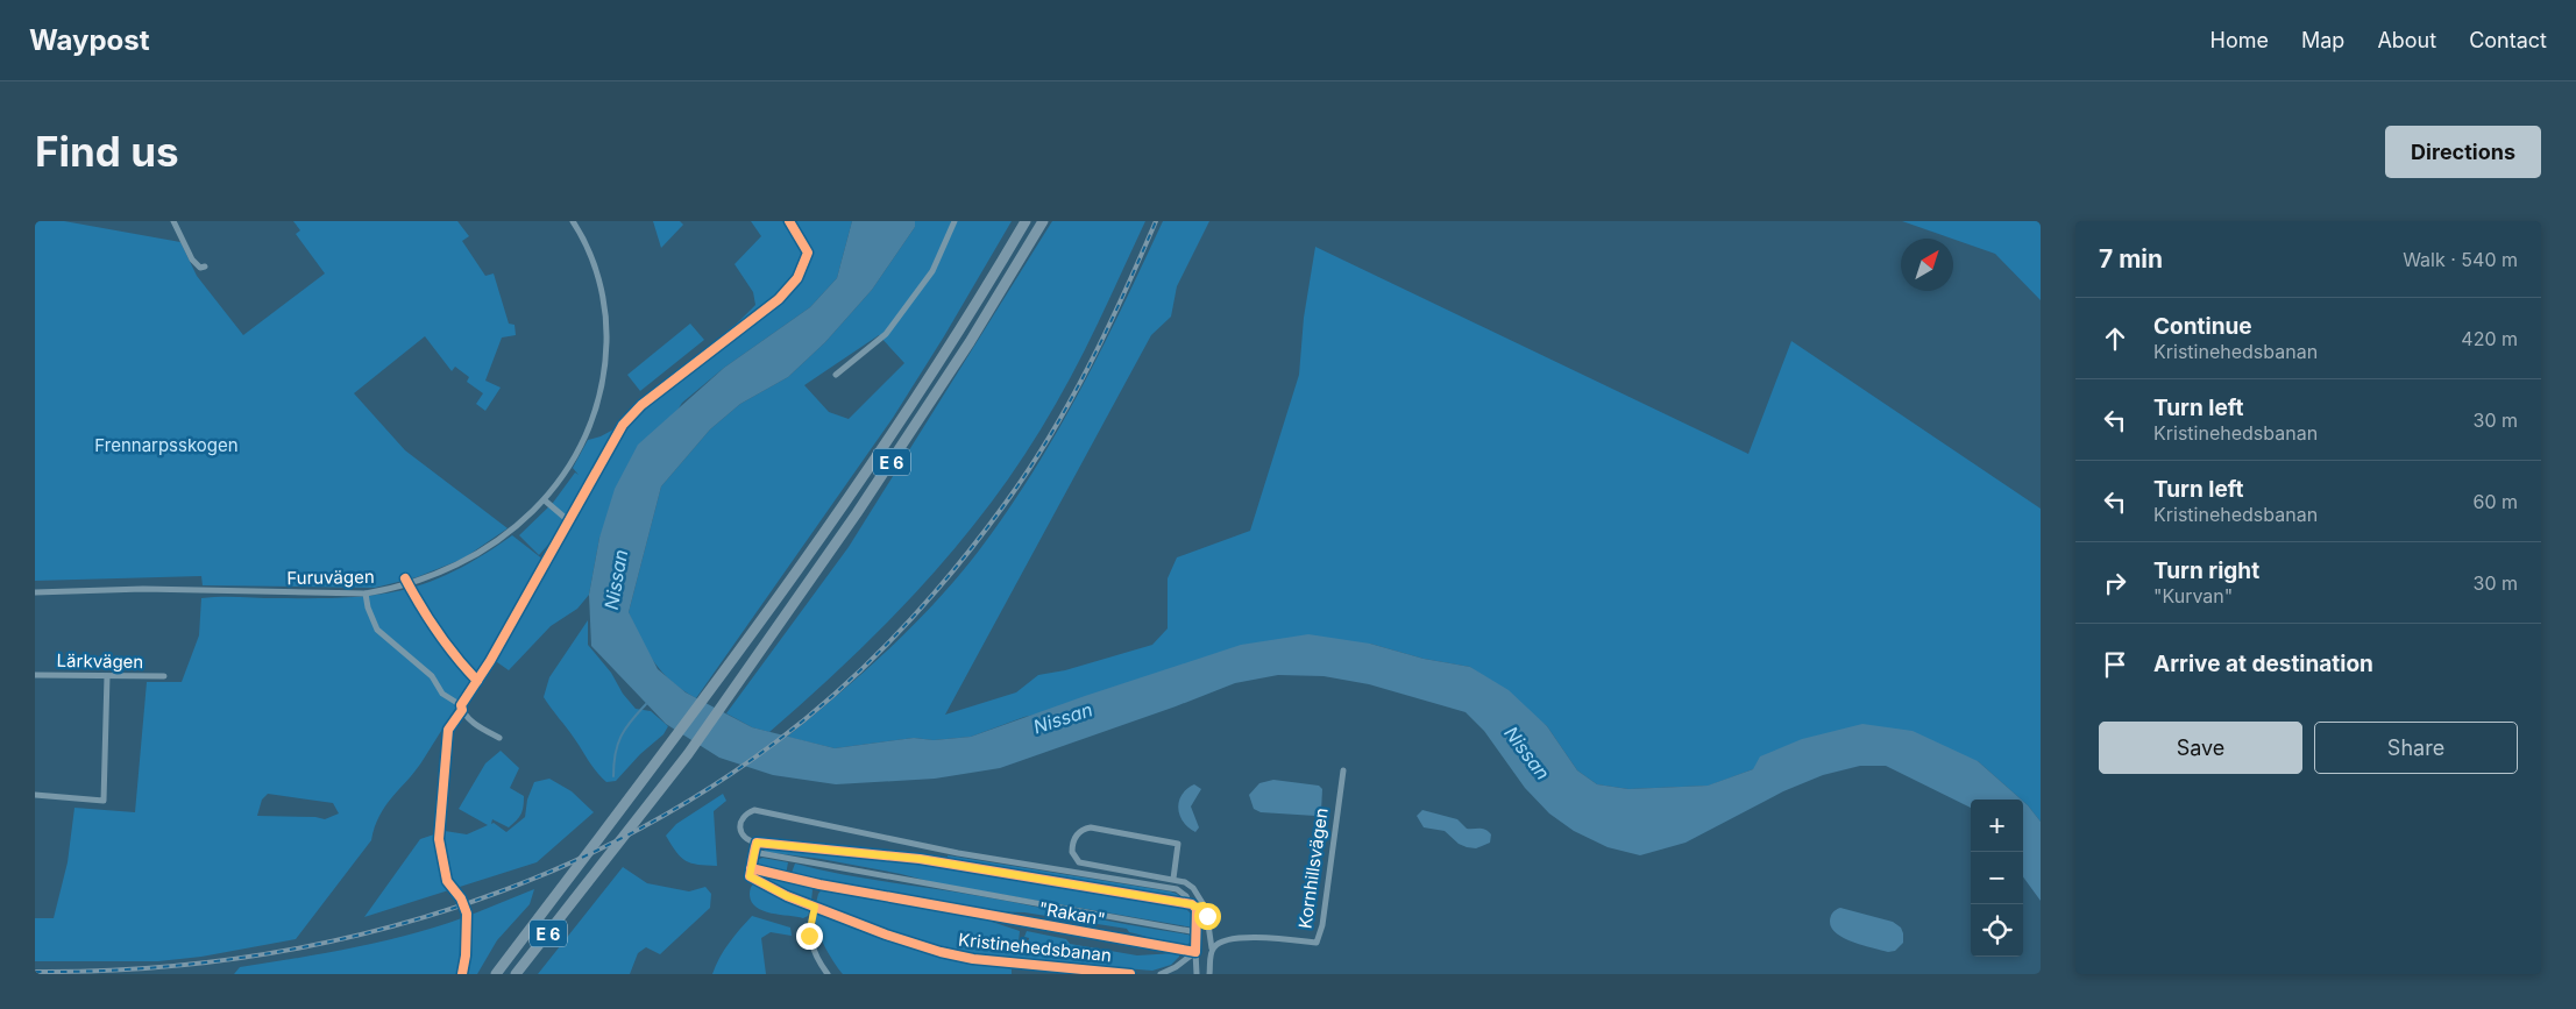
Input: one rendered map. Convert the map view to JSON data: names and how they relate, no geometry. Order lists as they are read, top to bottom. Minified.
{"streets":{"highway":["E 6"],"street":["Furuvägen","Lärkvägen","Kornhillsvägen","\"Rakan\"","Kristinehedsbanan"]},"crossings":[["\"Rakan\"","Kristinehedsbanan"]],"water":["Nissan"],"parks":["Frennarpsskogen"],"north":"top right","page":{"header":"Waypost","nav":["Home","Map","About","Contact"],"buttons":["Directions",["Save","Share"]],"title":"Find us","heading":["7 min","Walk · 540 m"],"list":[["Continue","Kristinehedsbanan","420 m"],["Turn left","Kristinehedsbanan","30 m"],["Turn left","Kristinehedsbanan","60 m"],["Turn right","\"Kurvan\"","30 m"],"Arrive at destination"],"map_buttons":["+","−"]}}
